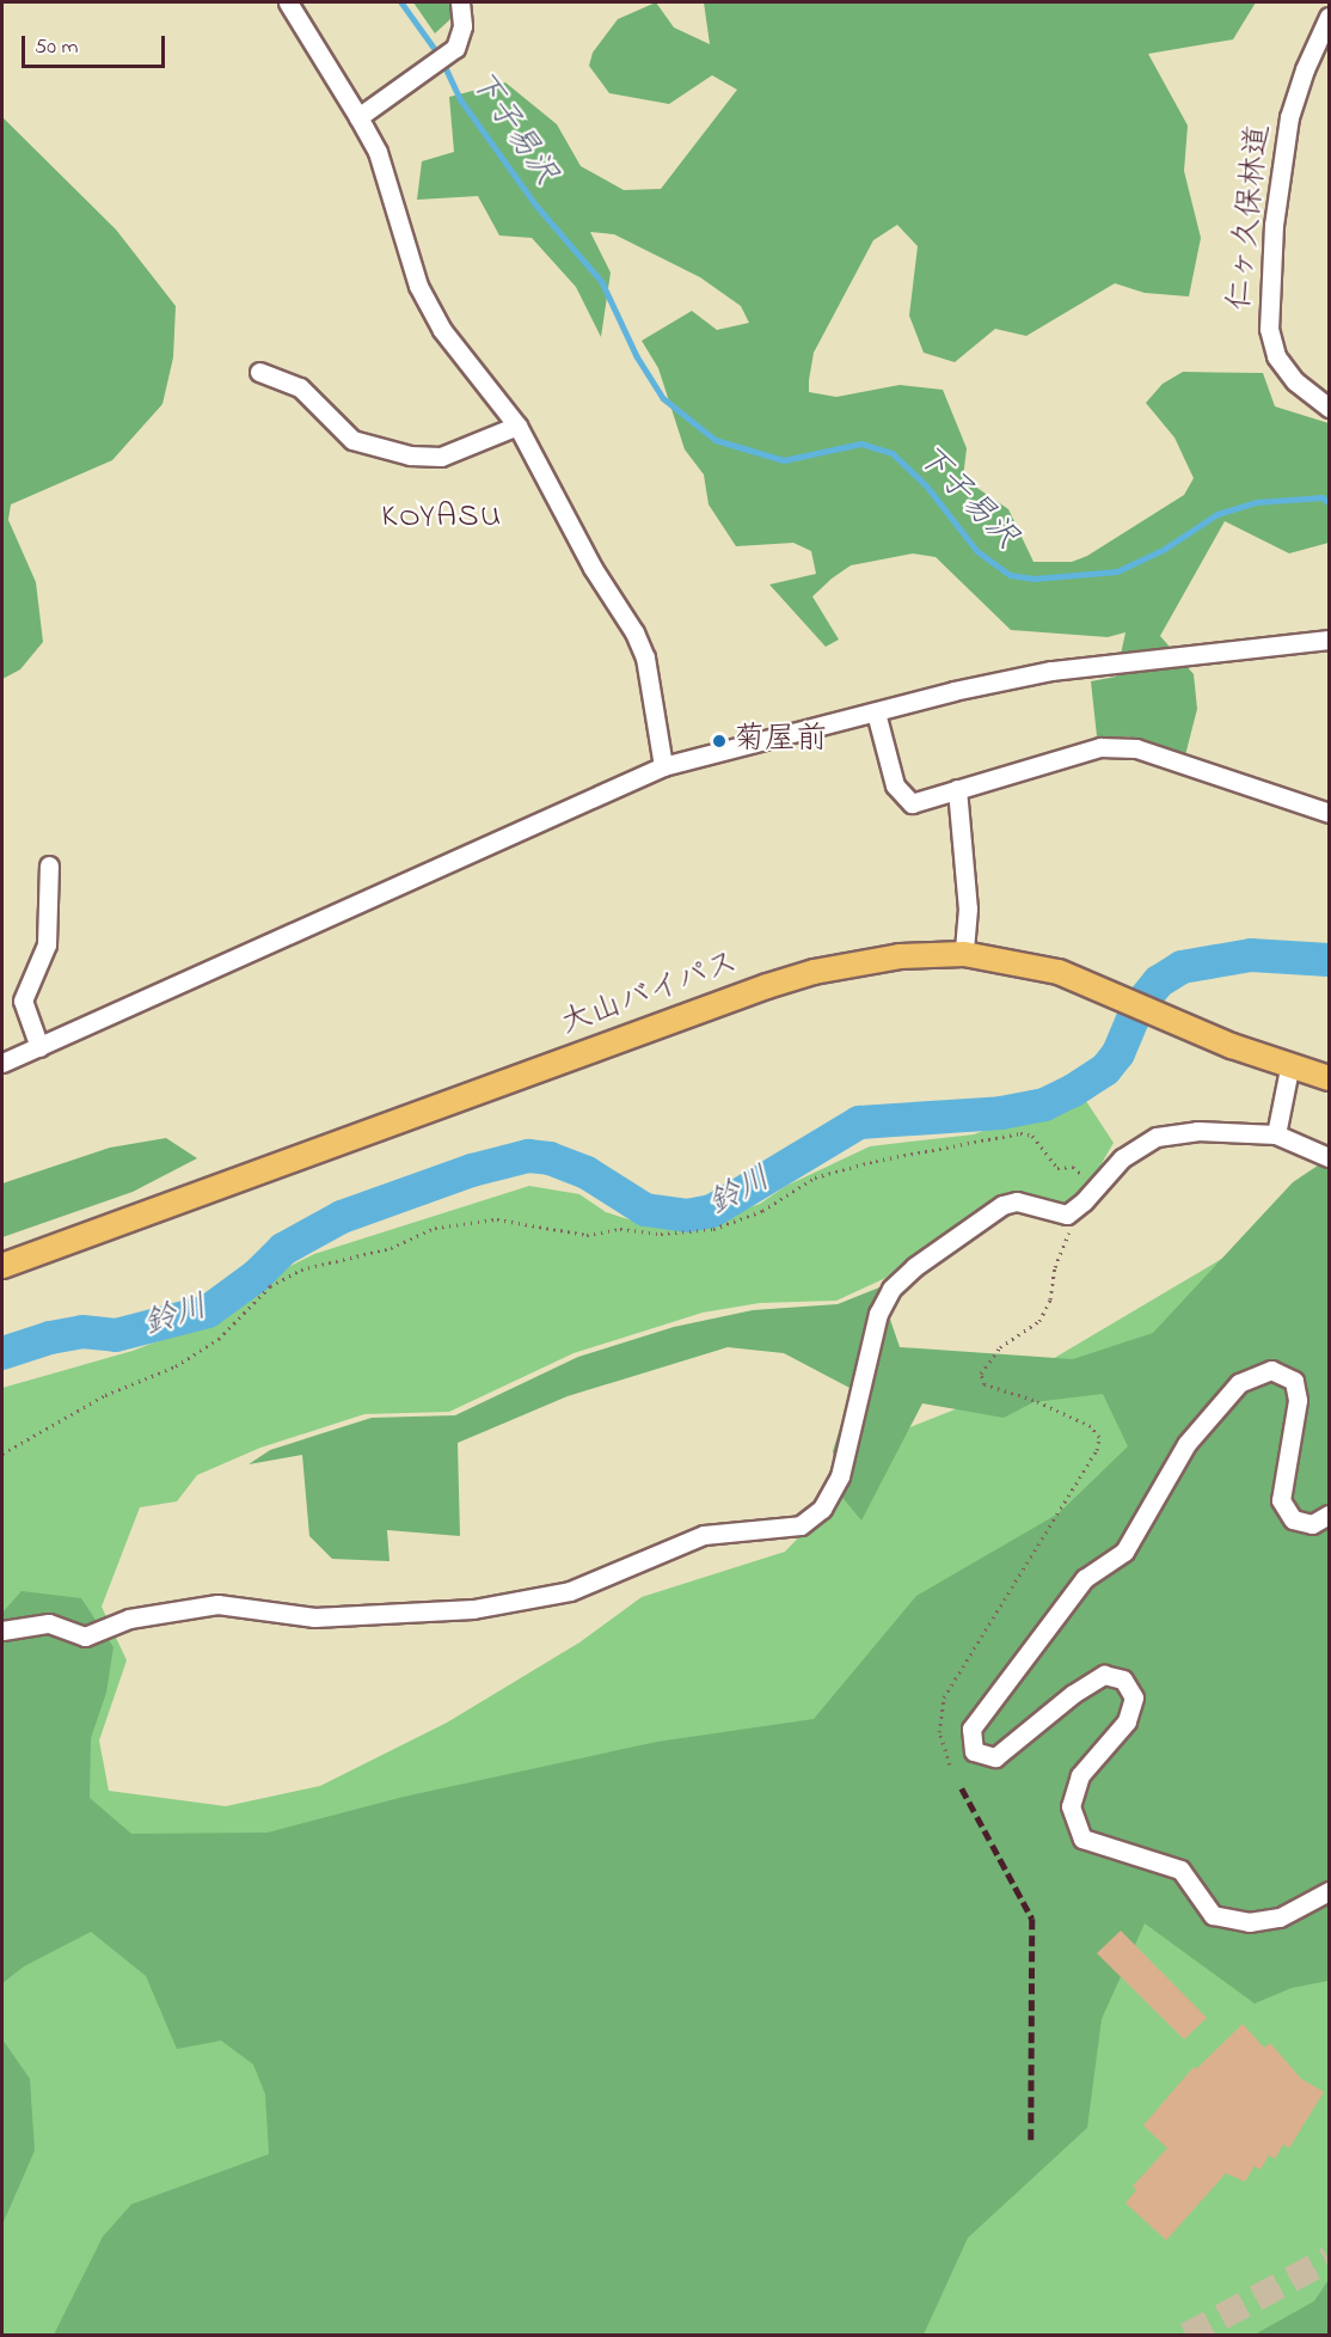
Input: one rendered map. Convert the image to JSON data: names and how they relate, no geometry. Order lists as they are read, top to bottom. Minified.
{"streets":{"main road":["大山バイパス"],"street":["仁ヶ久保林道"]},"districts":["KOYASU"],"water":["下子易沢","鈴川"],"places":["菊屋前"],"scale_bar":"50 m"}
